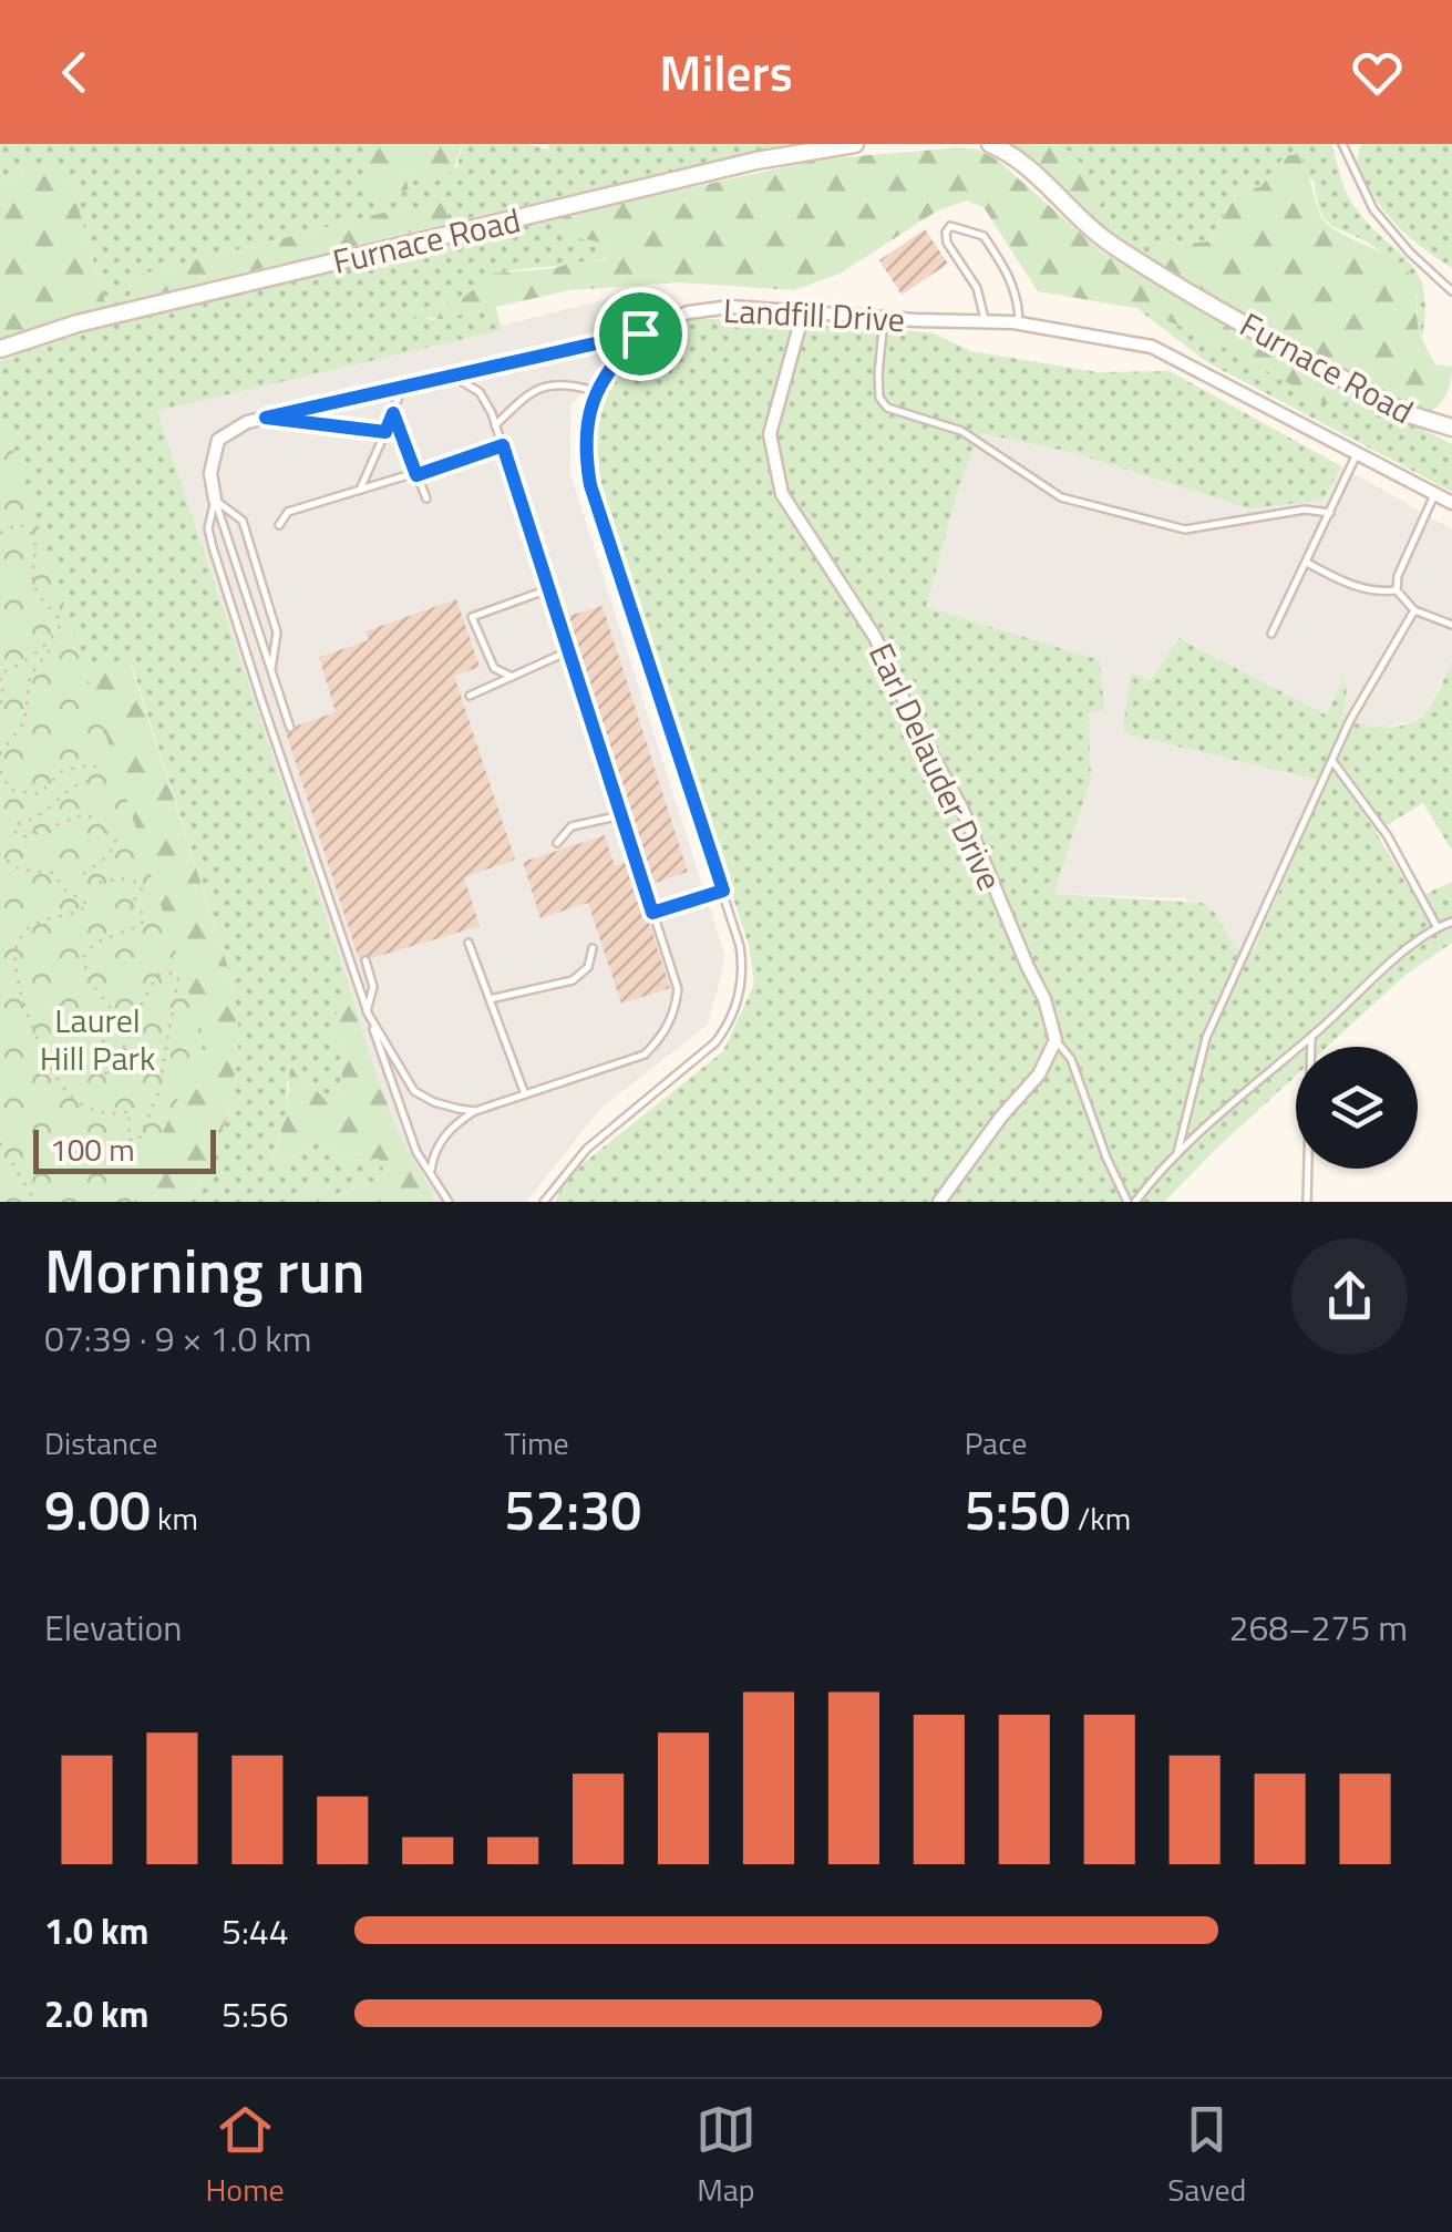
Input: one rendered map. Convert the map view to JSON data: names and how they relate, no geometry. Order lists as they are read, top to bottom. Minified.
{"streets":{"main road":["Furnace Road"],"street":["Landfill Drive","Earl Delauder Drive"]},"crossings":[["Landfill Drive","Earl Delauder Drive"]],"parks":["Laurel Hill Park"],"scale_bar":"100 m","page":{"header":"Milers","scale":"100 m","heading":["Morning run","07:39 · 9 × 1.0 km"],"stats":[["Distance","9.00 km"],["Time","52:30"],["Pace","5:50 /km"]],"chart":["Elevation","268–275 m"],"list":[{"name":"1.0 km","note":"5:44"},{"name":"2.0 km","note":"5:56"}],"tabs":["Home","Map","Saved"]}}
